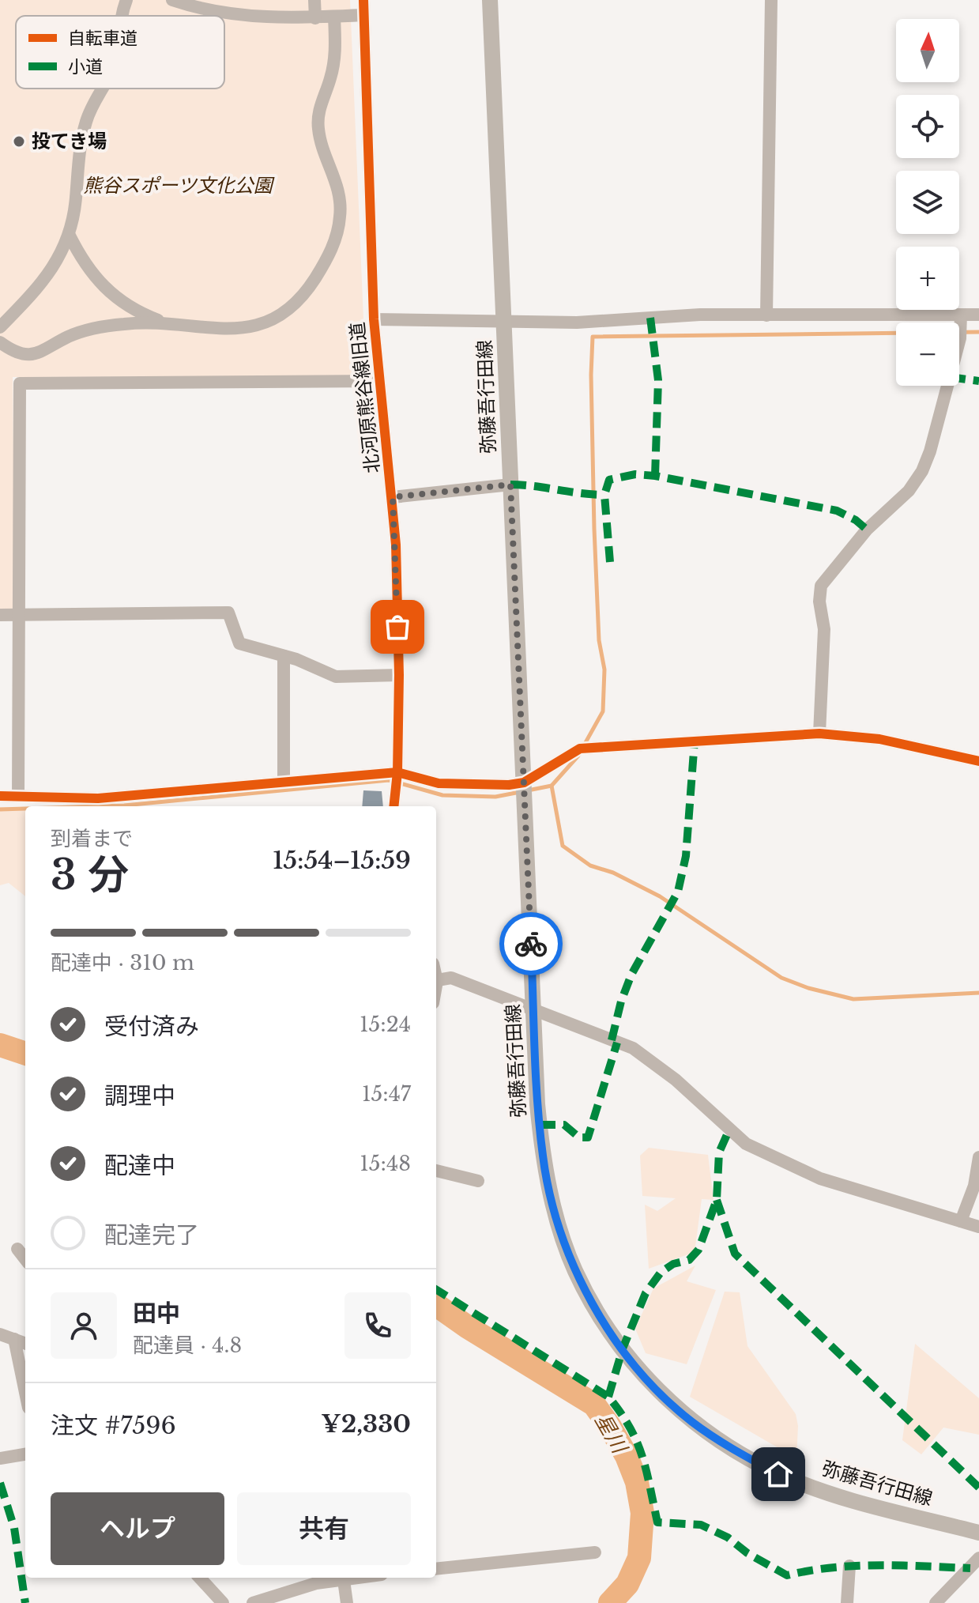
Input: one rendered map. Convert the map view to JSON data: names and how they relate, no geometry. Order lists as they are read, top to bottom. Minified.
{"streets":{"main road":["弥藤吾行田線"],"street":["北河原熊谷線旧道"]},"water":["星川"],"parks":["熊谷スポーツ文化公園"],"places":["投てき場"],"legend":["自転車道","小道"],"north":"top","page":{"map_buttons":["+","−"],"heading":["3 分","到着まで","15:54–15:59"],"panel":["田中","配達員 · 4.8","注文 #7596","¥2,330"],"bar":"配達中 · 310 m","list":[["受付済み","15:24"],["調理中","15:47"],["配達中","15:48"],"配達完了"],"buttons":["ヘルプ","共有"]}}
